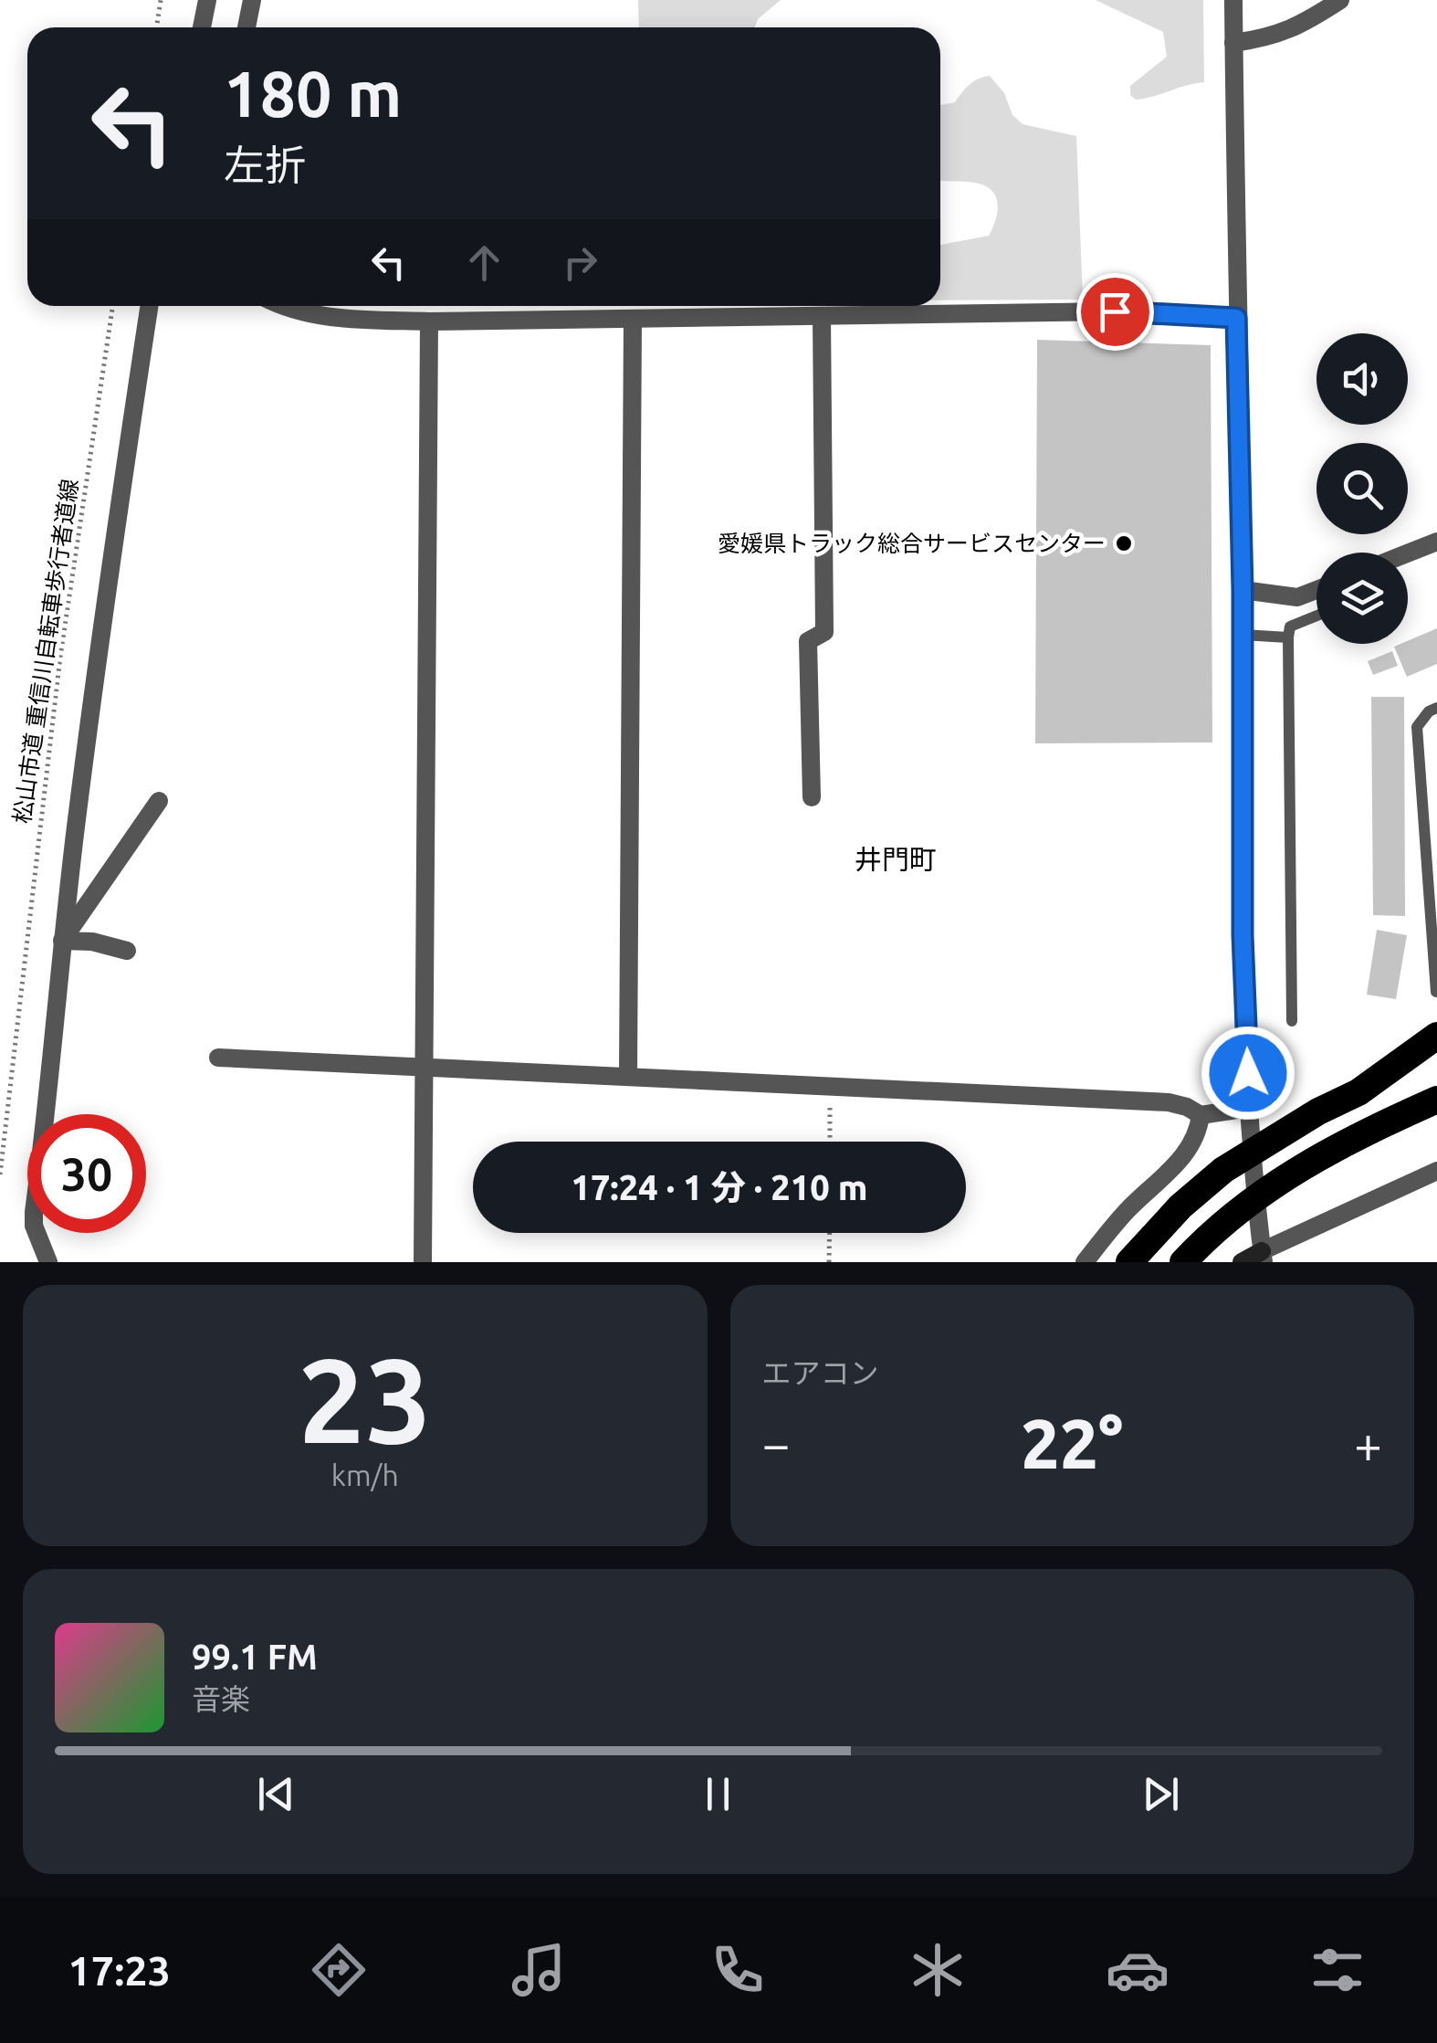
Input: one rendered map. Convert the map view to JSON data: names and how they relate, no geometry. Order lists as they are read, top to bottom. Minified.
{"streets":{"path":["松山市道 重信川自転車歩行者道線"]},"districts":["井門町"],"places":["愛媛県トラック総合サービスセンター"],"page":{"turn":["180 m","左折"],"limit":"30","trip":"17:24 · 1 分 · 210 m","tile":[["23","km/h"],"エアコン"],"heat":["−","22°","+"],"song":["99.1 FM","音楽"],"tabs":"17:23"}}
